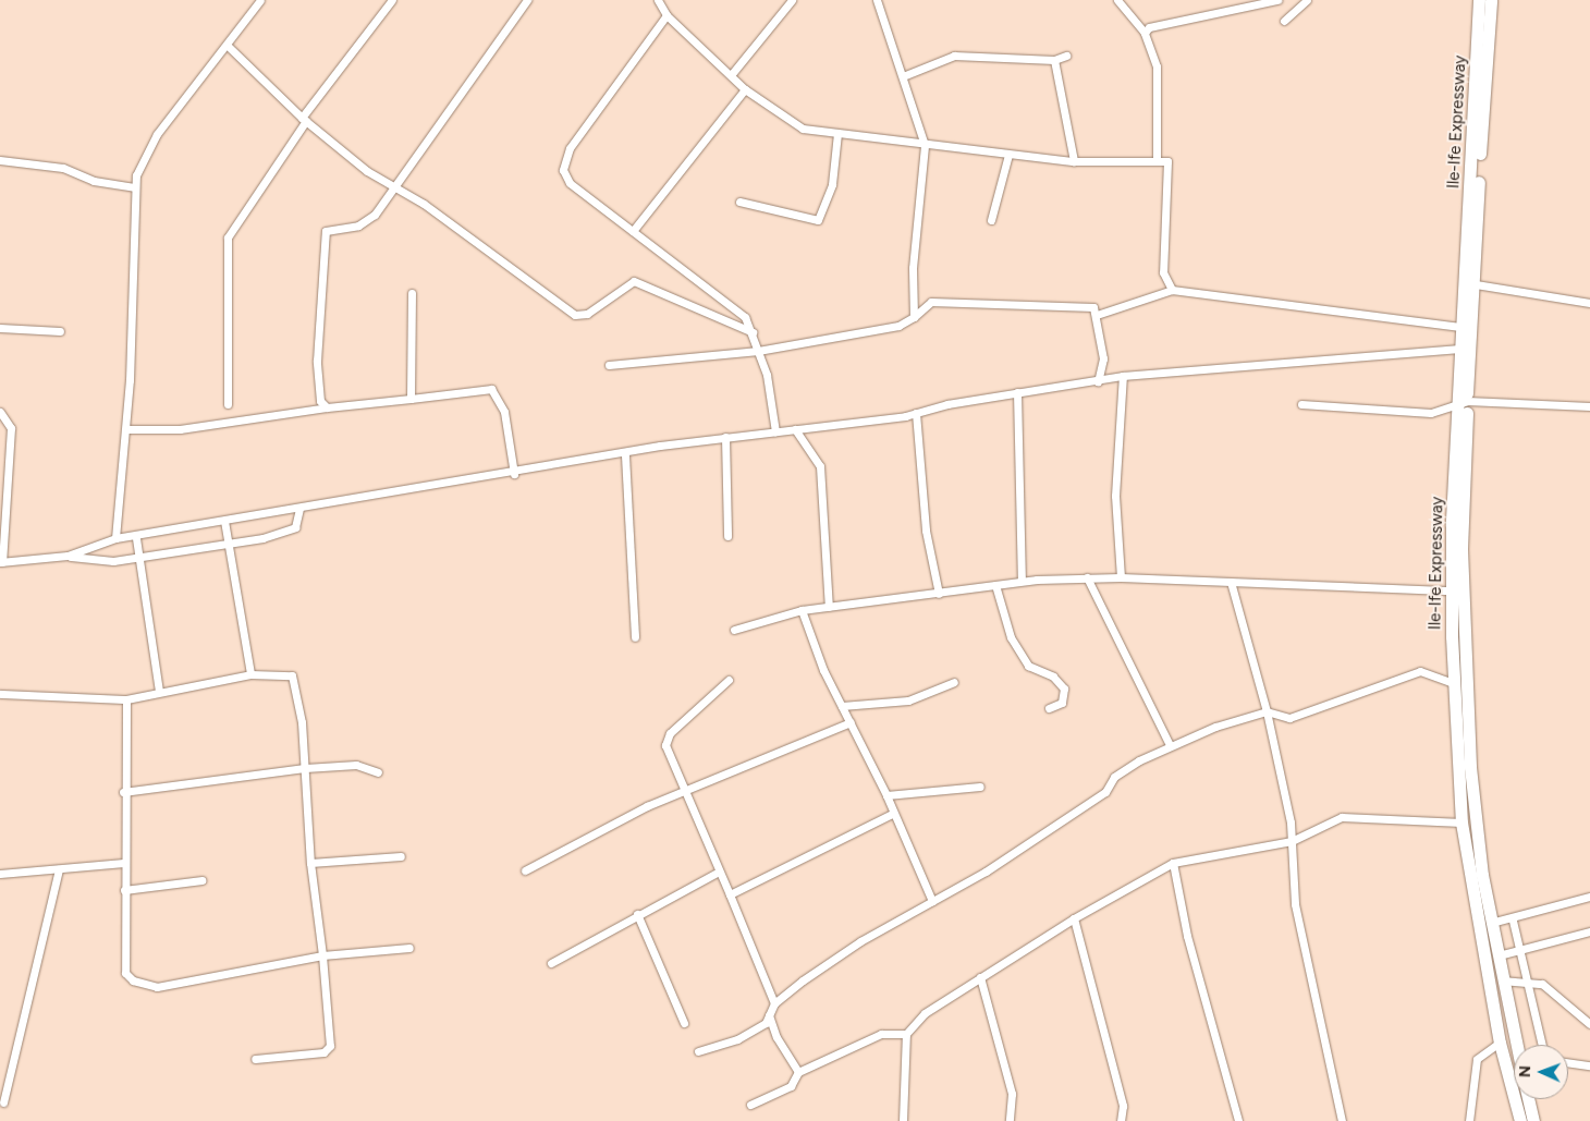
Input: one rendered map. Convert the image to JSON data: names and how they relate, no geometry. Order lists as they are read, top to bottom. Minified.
{"streets":{"main road":["Ile-Ife Expressway"]},"north":"left"}
